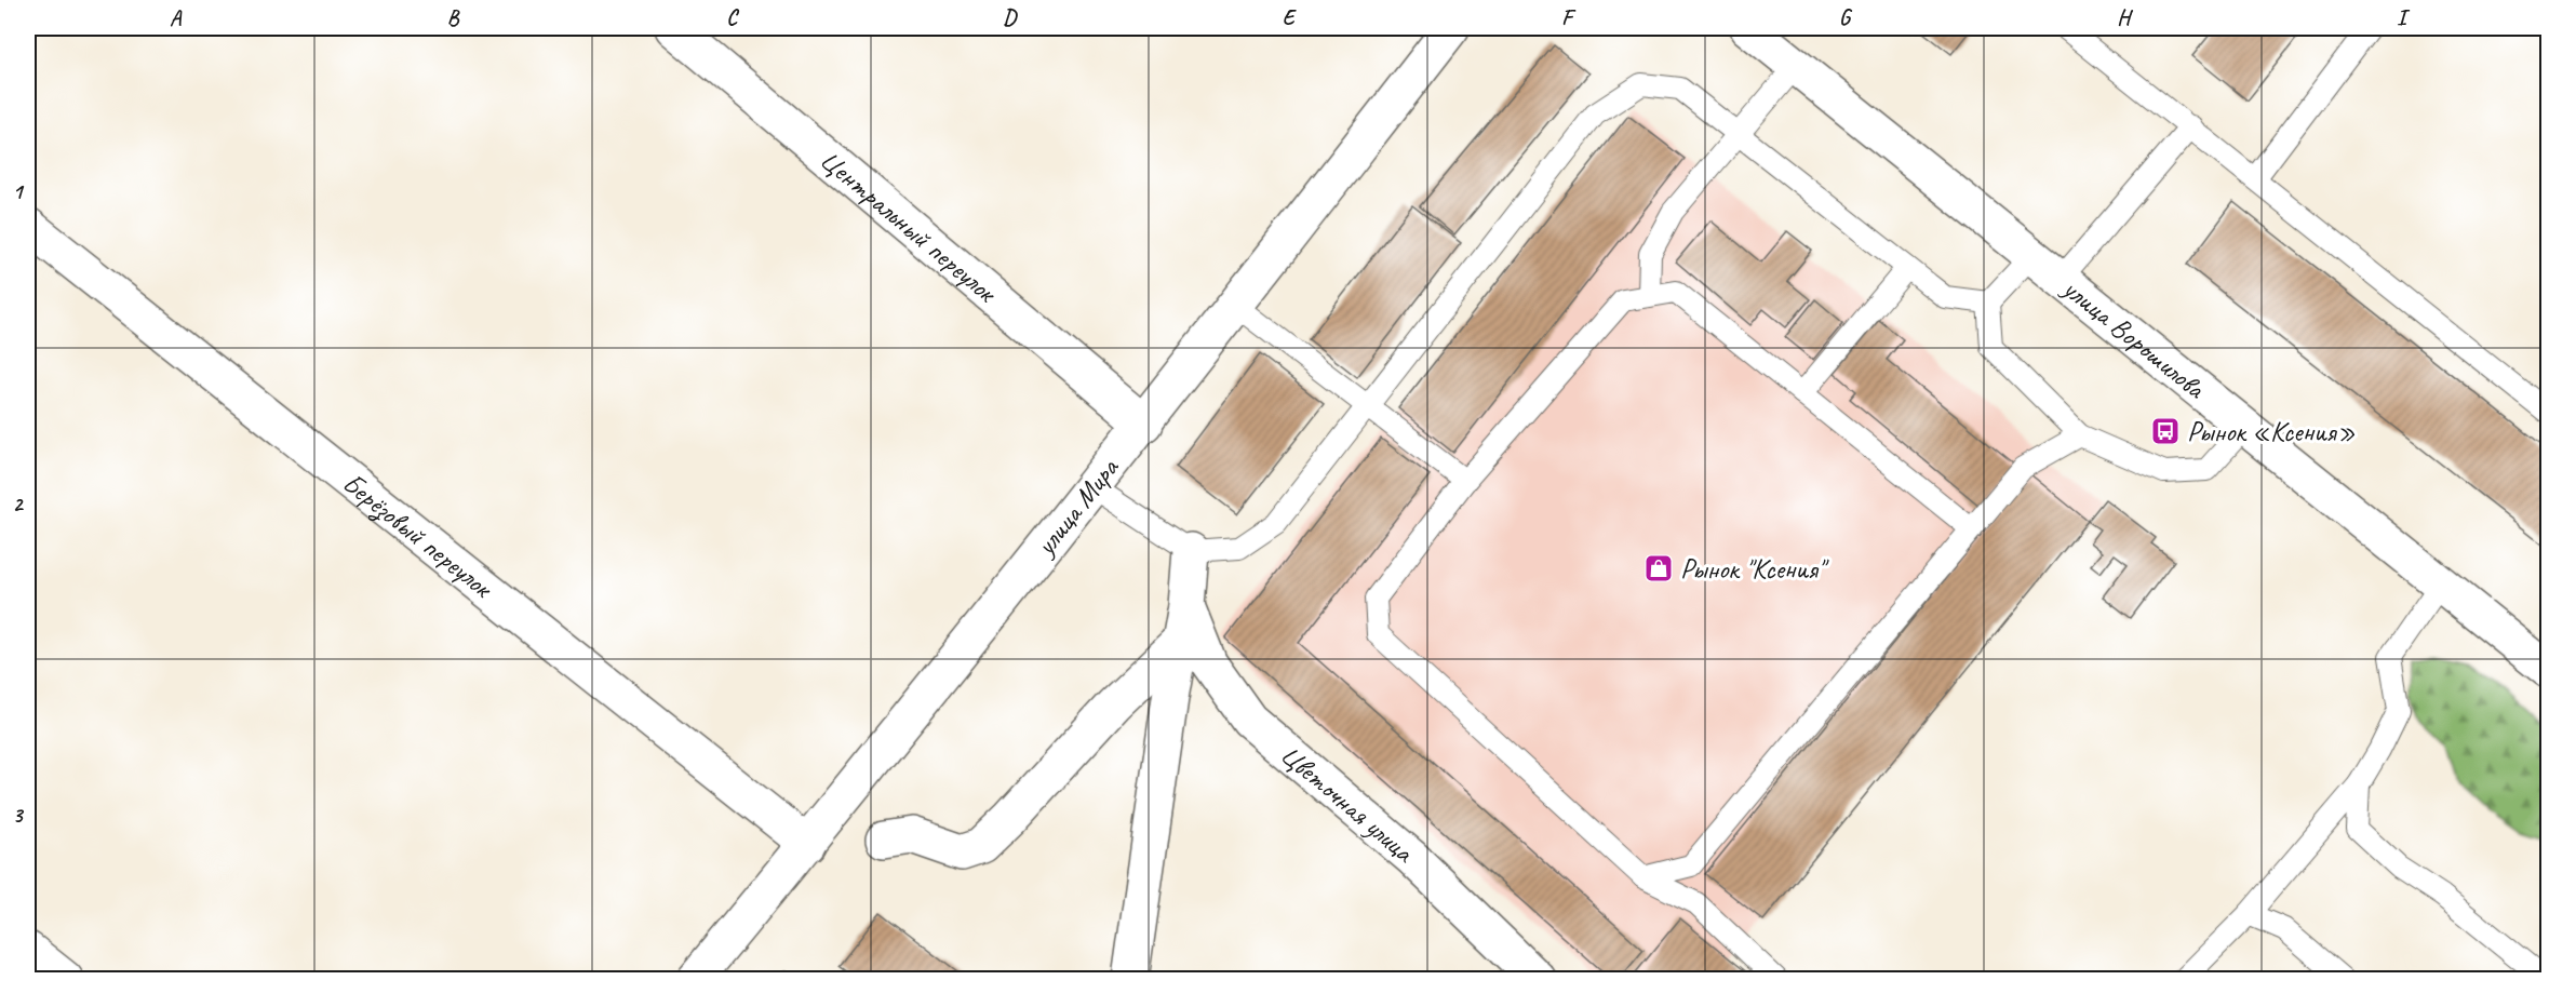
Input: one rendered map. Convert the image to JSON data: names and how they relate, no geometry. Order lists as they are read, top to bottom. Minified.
{"streets":{"street":["Центральный переулок","улица Ворошилова","улица Мира","Берёзовый переулок","Цветочная улица"]},"crossings":[["Центральный переулок","улица Мира"],["улица Мира","Берёзовый переулок"]],"places":{"bus stop":["Рынок «Ксения»"],"shop":["Рынок \"Ксения\""]},"grid":{"columns":["A","B","C","D","E","F","G","H","I"],"rows":["1","2","3"]}}
